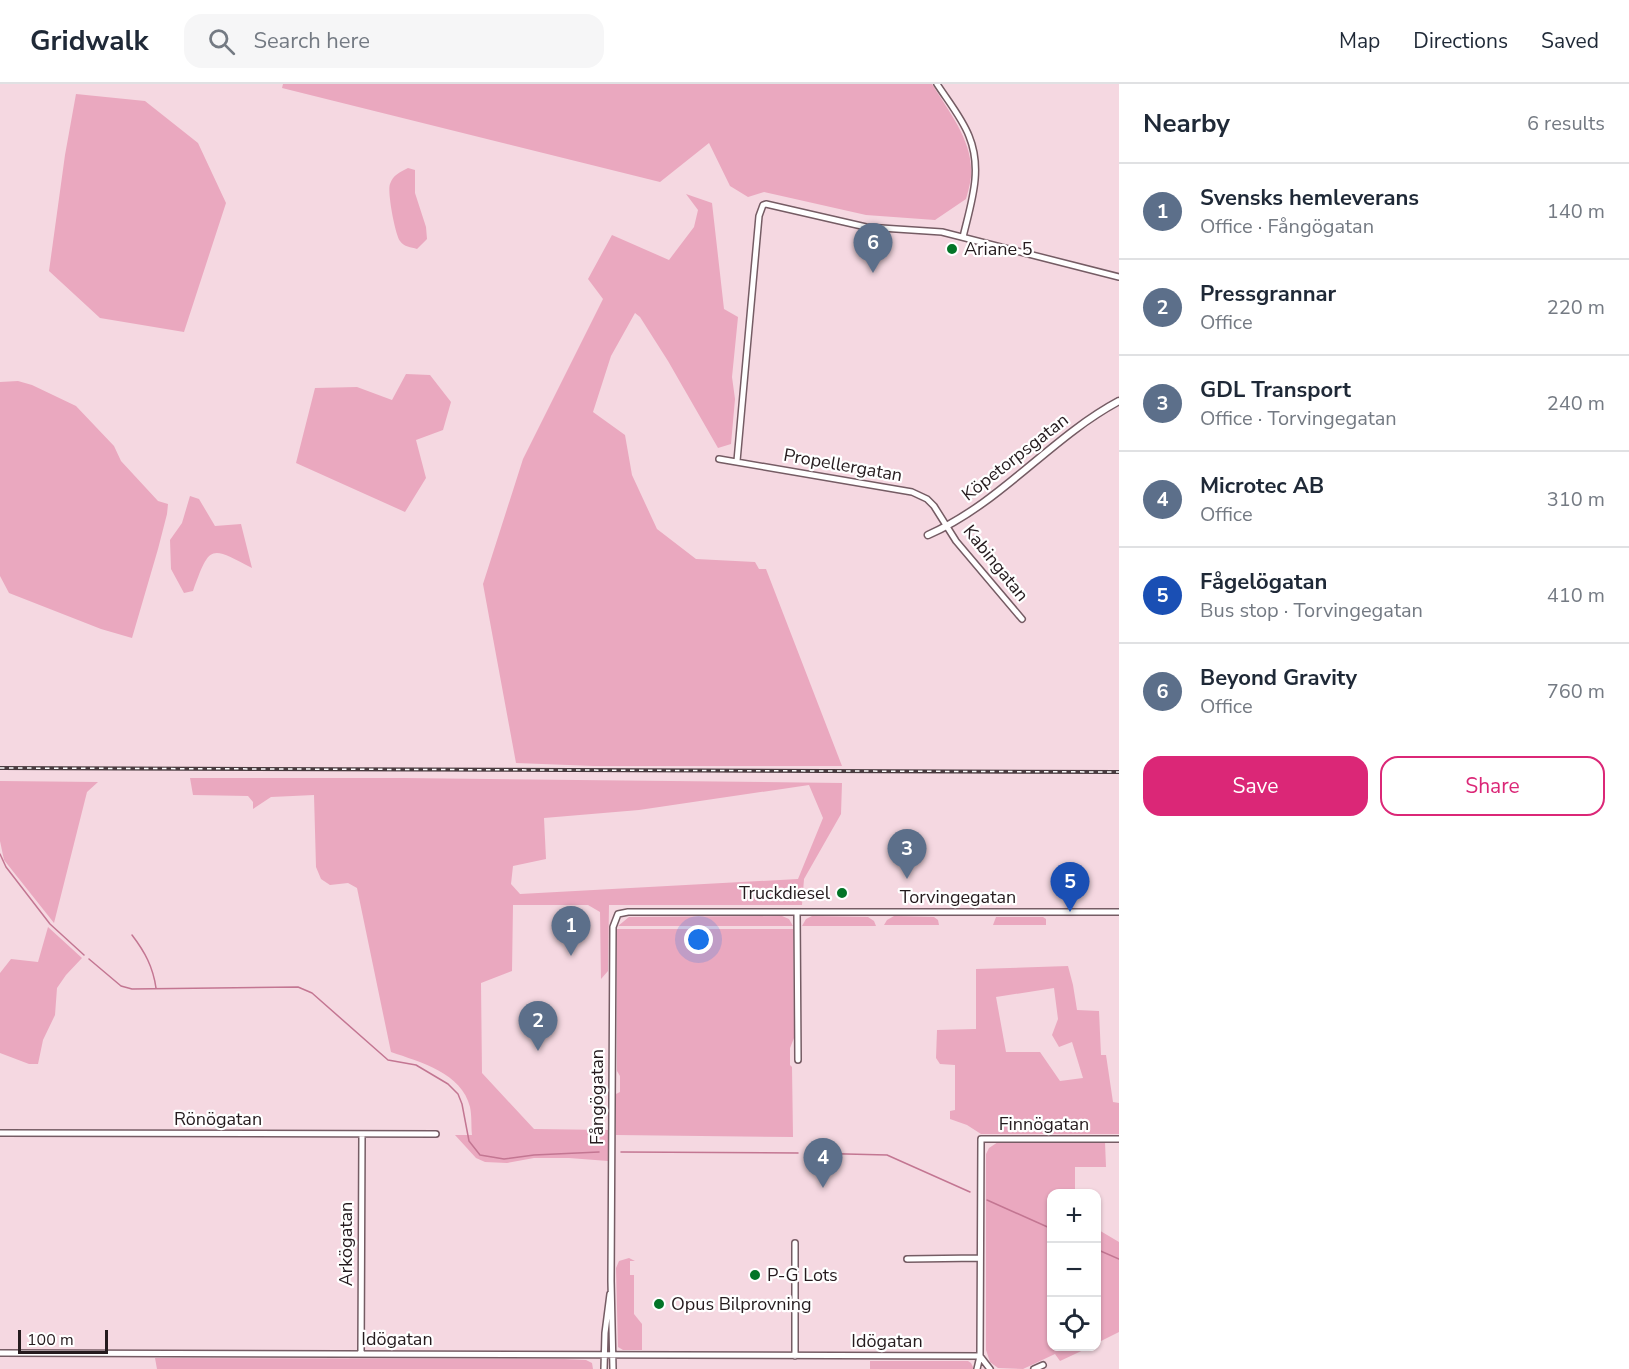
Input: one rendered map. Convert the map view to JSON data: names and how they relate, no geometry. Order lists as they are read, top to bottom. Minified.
{"streets":{"street":["Köpetorpsgatan","Propellergatan","Kabingatan","Torvingegatan","Fångögatan","Rönögatan","Finnögatan","Arkögatan","Idögatan"]},"crossings":[["Köpetorpsgatan","Propellergatan"],["Köpetorpsgatan","Kabingatan"],["Propellergatan","Kabingatan"],["Torvingegatan","Fångögatan"],["Fångögatan","Idögatan"],["Rönögatan","Arkögatan"],["Finnögatan","Idögatan"],["Arkögatan","Idögatan"]],"places":["Ariane 5","Truckdiesel","P-G Lots","Opus Bilprovning"],"scale_bar":"100 m","page":{"header":"Gridwalk","search":"Search here","nav":["Map","Directions","Saved"],"heading":["Nearby","6 results"],"list":[{"mark":"1","name":"Svensks hemleverans","note":"Office · Fångögatan","value":"140 m"},{"mark":"2","name":"Pressgrannar","note":"Office","value":"220 m"},{"mark":"3","name":"GDL Transport","note":"Office · Torvingegatan","value":"240 m"},{"mark":"4","name":"Microtec AB","note":"Office","value":"310 m"},{"mark":"5","name":"Fågelögatan","note":"Bus stop · Torvingegatan","value":"410 m"},{"mark":"6","name":"Beyond Gravity","note":"Office","value":"760 m"}],"pins":["6","3","5","1","2","4"],"buttons":["Save","Share"],"map_buttons":["+","−"],"scale":"100 m"}}
